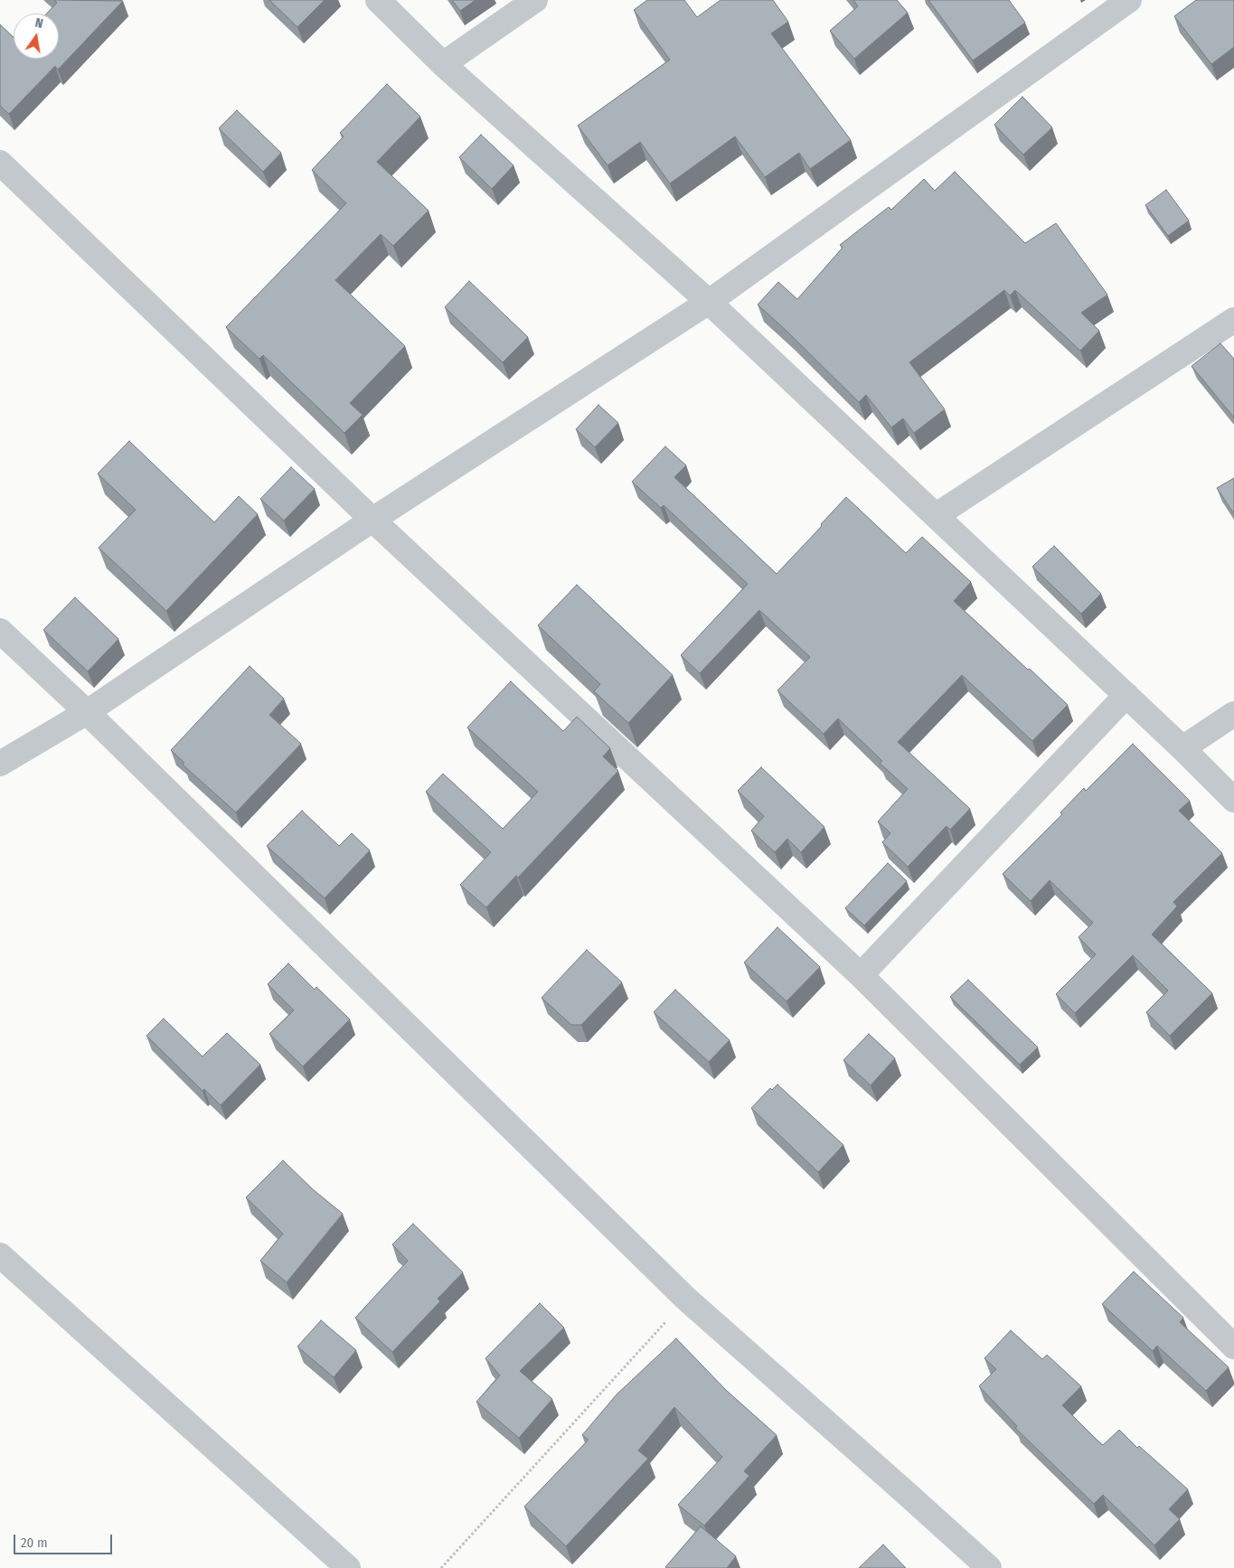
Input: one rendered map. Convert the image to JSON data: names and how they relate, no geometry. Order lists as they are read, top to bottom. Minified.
{"scale_bar":"20 m","north":"top"}
